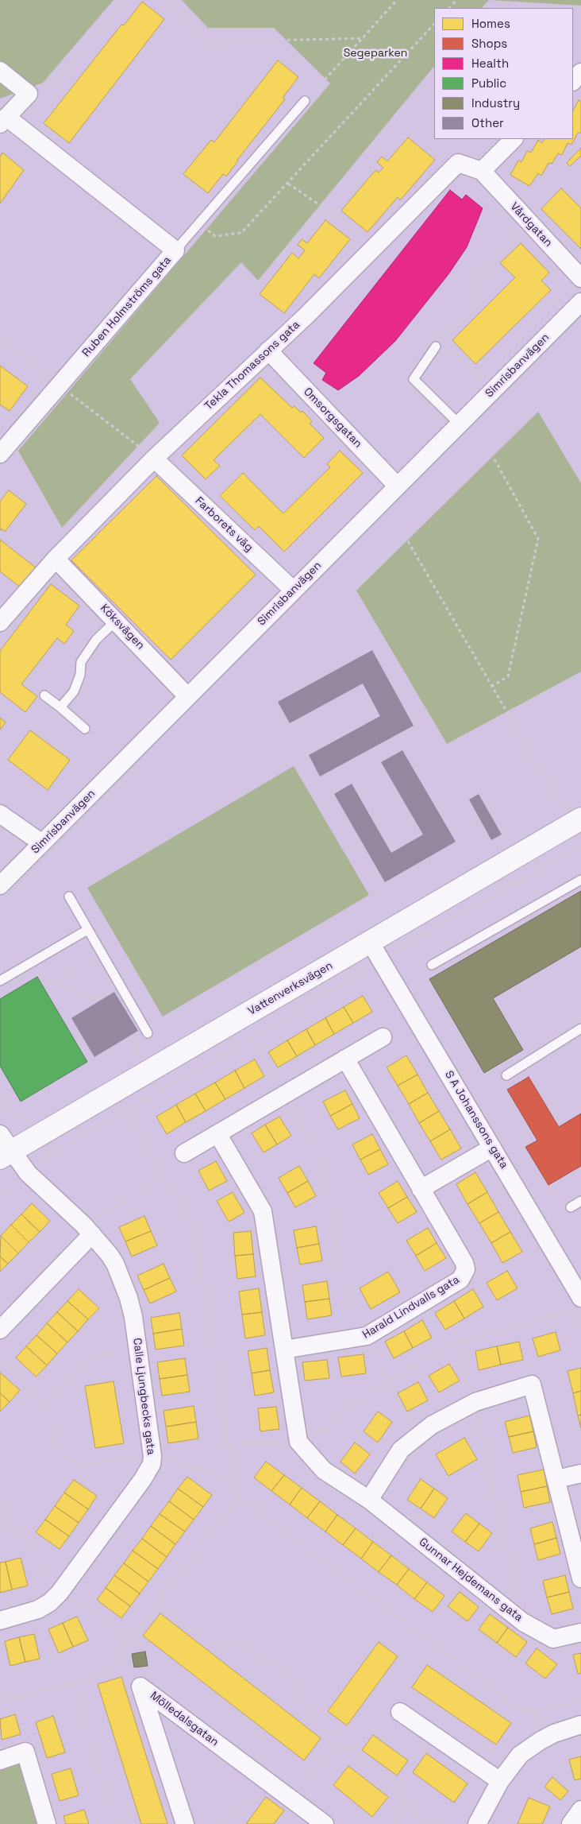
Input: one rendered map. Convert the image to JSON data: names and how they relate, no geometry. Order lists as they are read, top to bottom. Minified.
{"streets":{"street":["Vårdgatan","Ruben Holmströms gata","Tekla Thomassons gata","Simrisbanvägen","Omsorgsgatan","Farborets väg","Köksvägen","Vattenverksvägen","S A Johanssons gata","Harald Lindvalls gata","Calle Ljungbecks gata","Gunnar Hejdemans gata","Mölledalsgatan"]},"crossings":[["Vårdgatan","Tekla Thomassons gata"],["Tekla Thomassons gata","Omsorgsgatan"],["Tekla Thomassons gata","Farborets väg"],["Tekla Thomassons gata","Köksvägen"],["Simrisbanvägen","Omsorgsgatan"],["Simrisbanvägen","Farborets väg"],["Simrisbanvägen","Köksvägen"],["Vattenverksvägen","S A Johanssons gata"],["Vattenverksvägen","Calle Ljungbecks gata"]],"parks":["Segeparken"],"legend":["Homes","Shops","Health","Public","Industry","Other"]}
